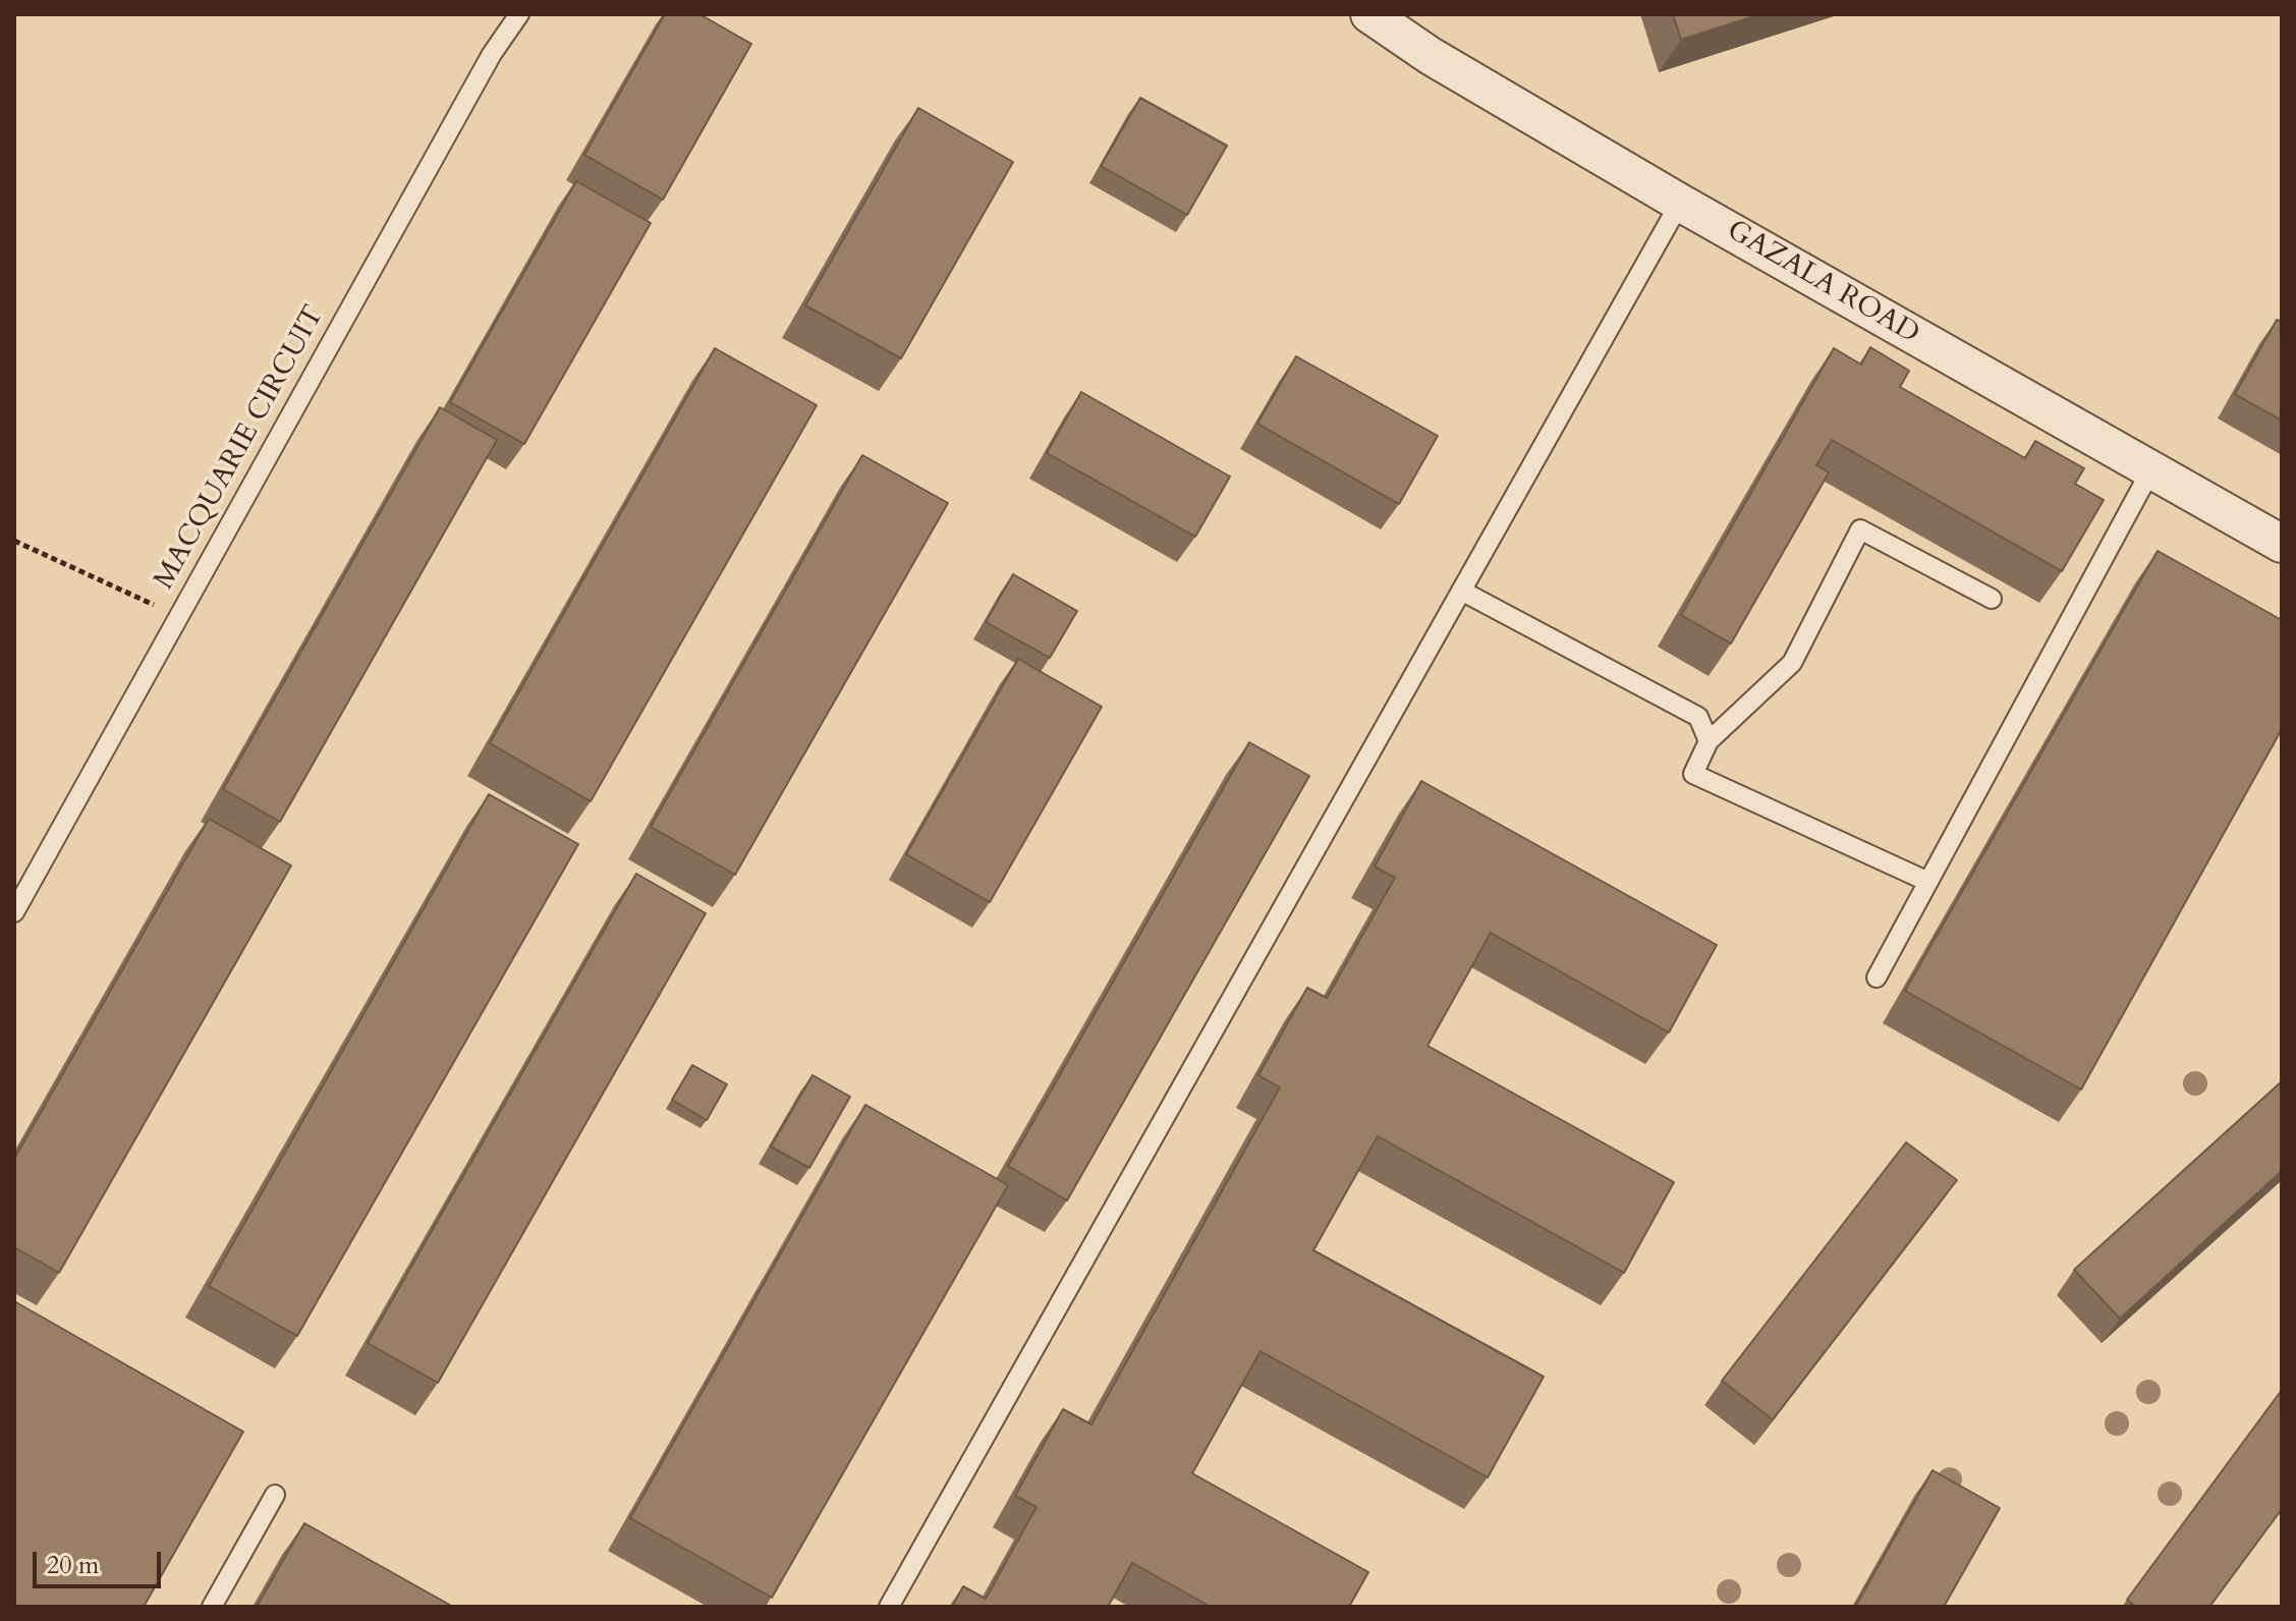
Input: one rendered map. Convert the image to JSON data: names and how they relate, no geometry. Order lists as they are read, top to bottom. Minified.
{"streets":{"street":["GAZALA ROAD"],"lane":["MACQUARIE CIRCUIT"]},"scale_bar":"20 m"}
